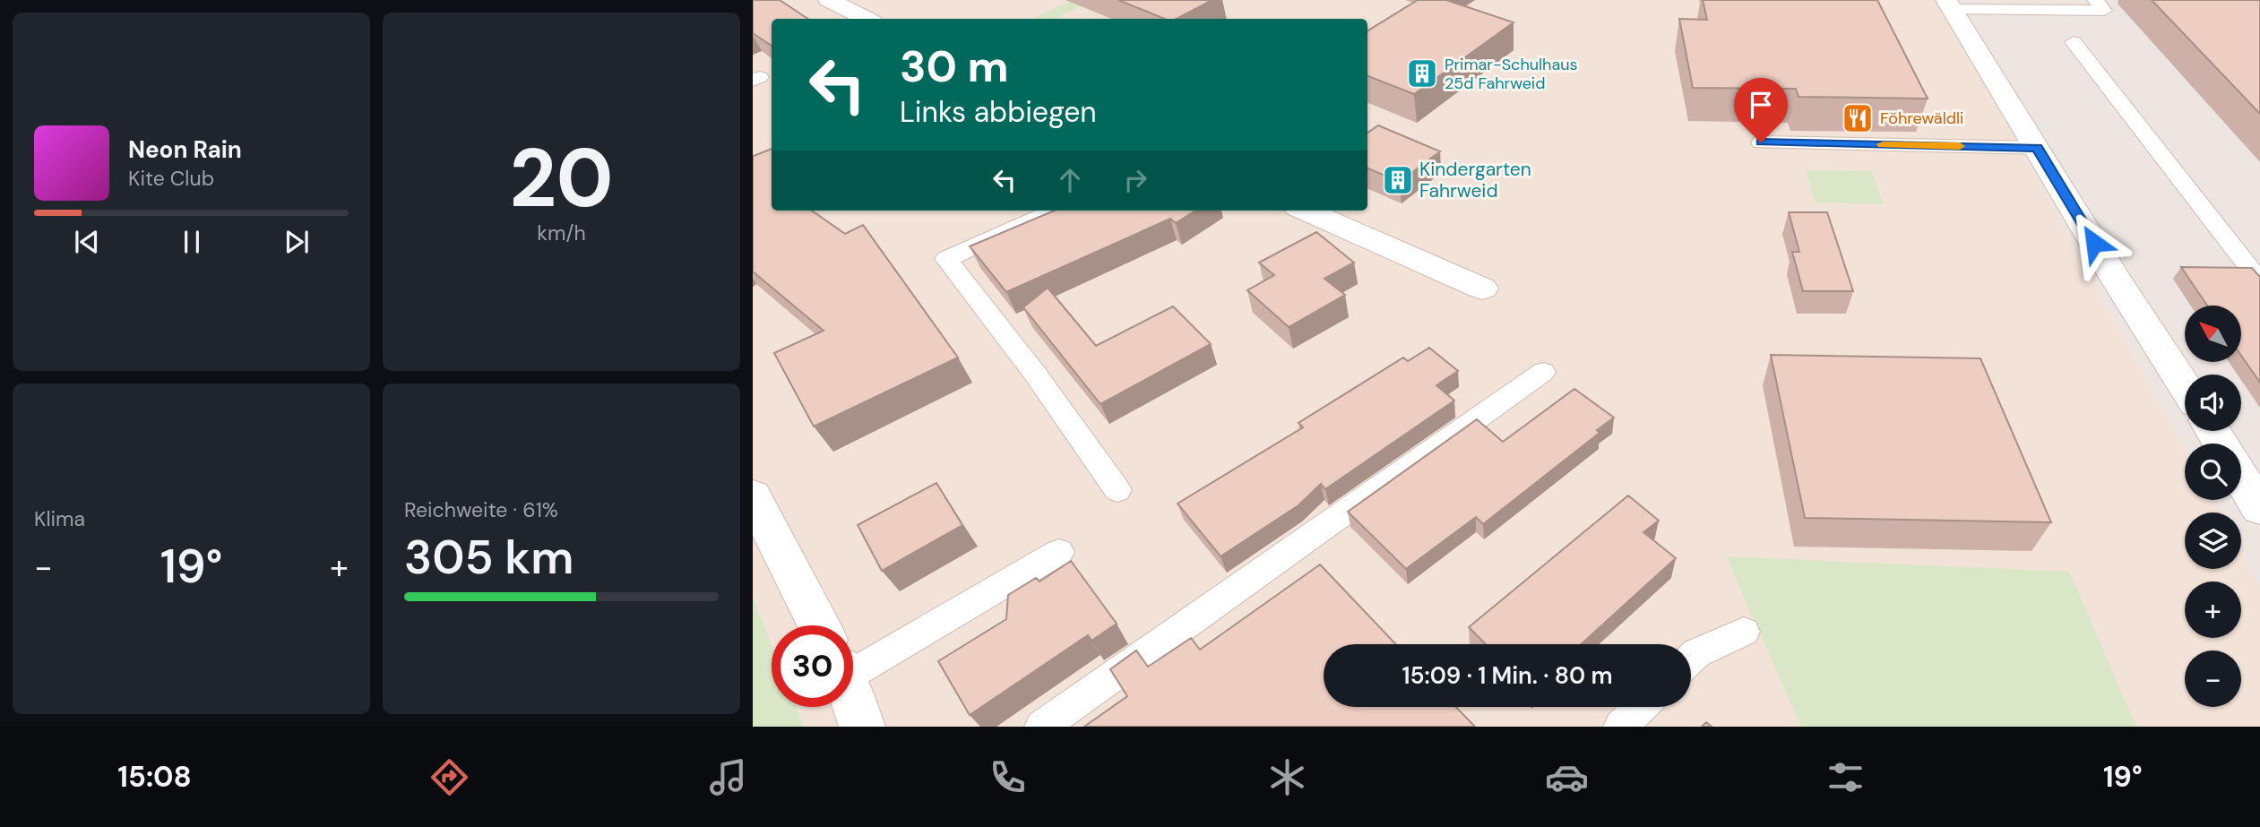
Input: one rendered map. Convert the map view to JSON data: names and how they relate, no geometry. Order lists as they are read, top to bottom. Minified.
{"places":{"building":["Primar-Schulhaus 25d Fahrweid","Kindergarten Fahrweid"],"restaurant":["Föhrewäldli"]},"north":"top left","page":{"tile":[["20","km/h"],"Klima",["Reichweite · 61%","305 km"]],"turn":["30 m","Links abbiegen"],"song":["Neon Rain","Kite Club"],"map_buttons":["+","−"],"heat":["−","19°","+"],"limit":"30","trip":"15:09 · 1 Min. · 80 m","tabs":["15:08","19°"]}}
